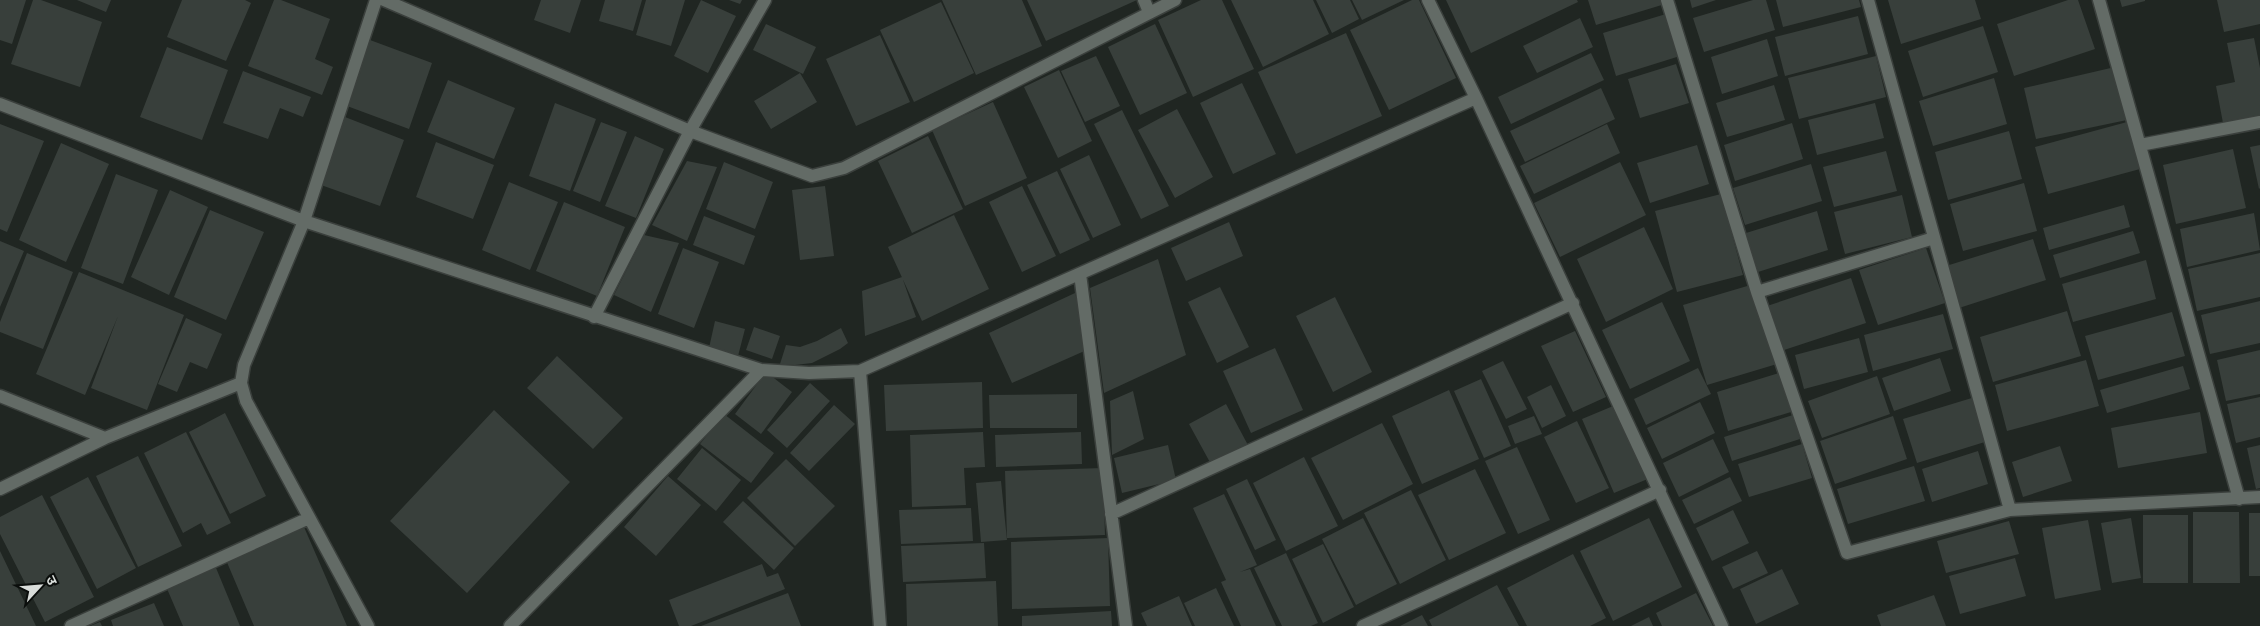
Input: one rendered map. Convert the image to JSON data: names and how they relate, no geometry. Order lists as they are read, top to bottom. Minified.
{"north":"top right"}
